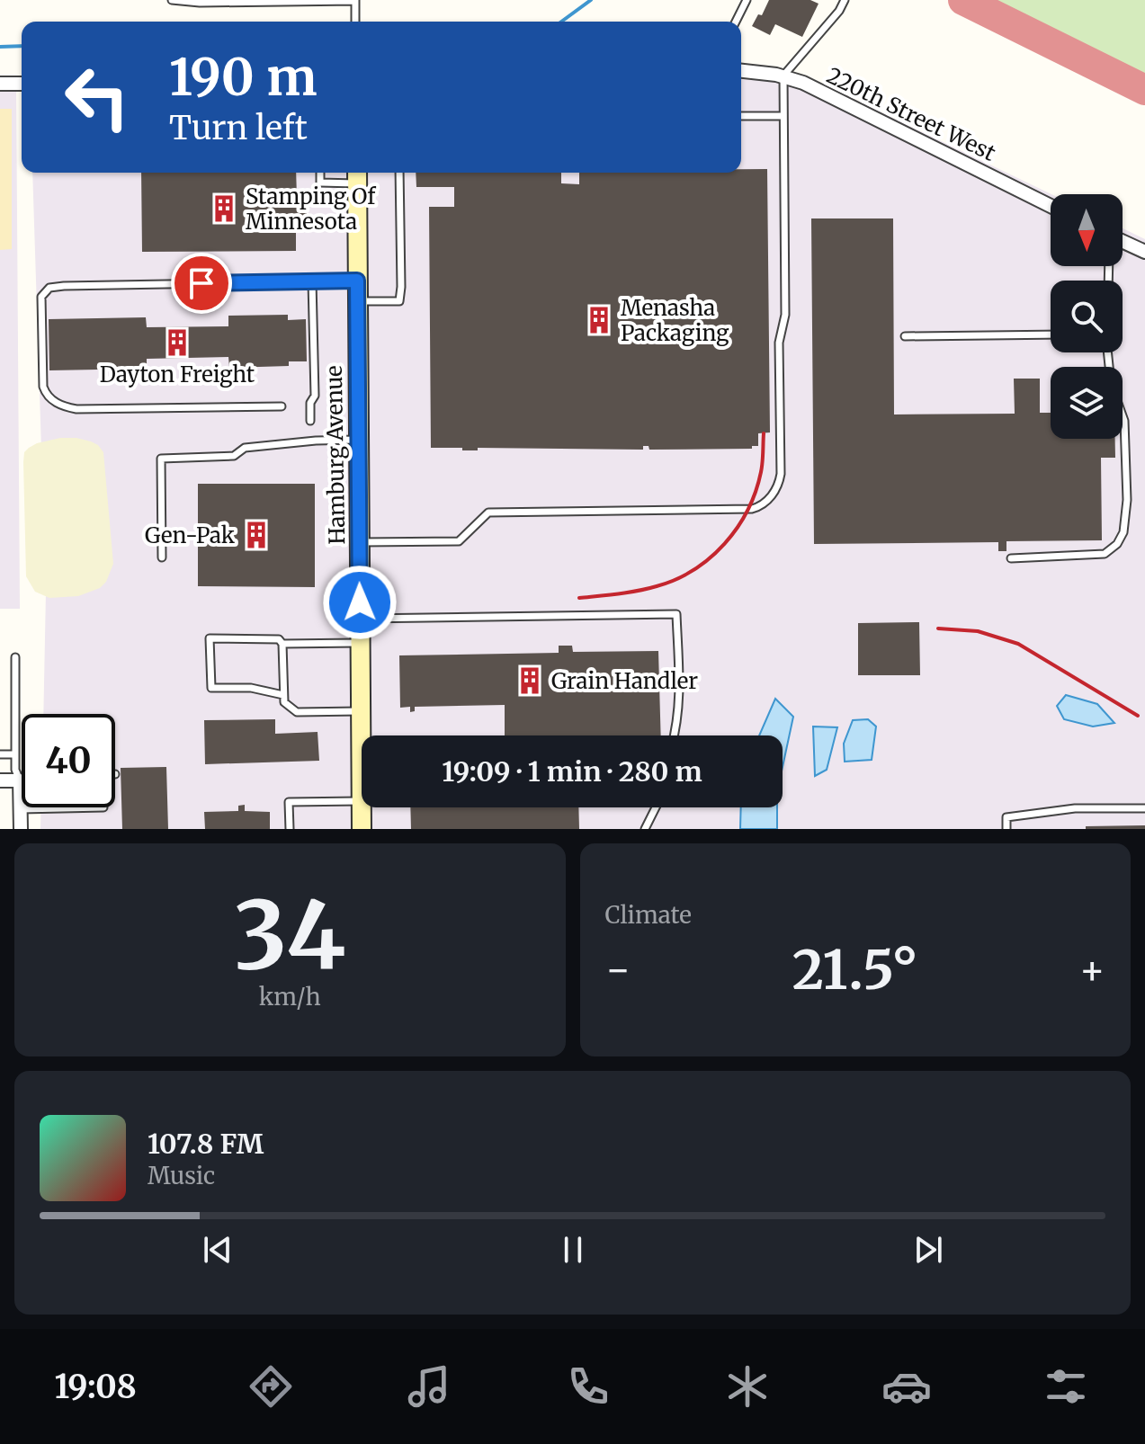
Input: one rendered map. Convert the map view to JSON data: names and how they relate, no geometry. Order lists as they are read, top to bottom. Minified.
{"streets":{"street":["220th Street West","Hamburg Avenue"]},"places":{"building":["Stamping Of Minnesota","Menasha Packaging","Dayton Freight","Gen-Pak","Grain Handler"]},"north":"bottom","page":{"turn":["190 m","Turn left"],"limit":"40","trip":"19:09 · 1 min · 280 m","tile":[["34","km/h"],"Climate"],"heat":["−","21.5°","+"],"song":["107.8 FM","Music"],"tabs":"19:08"}}
